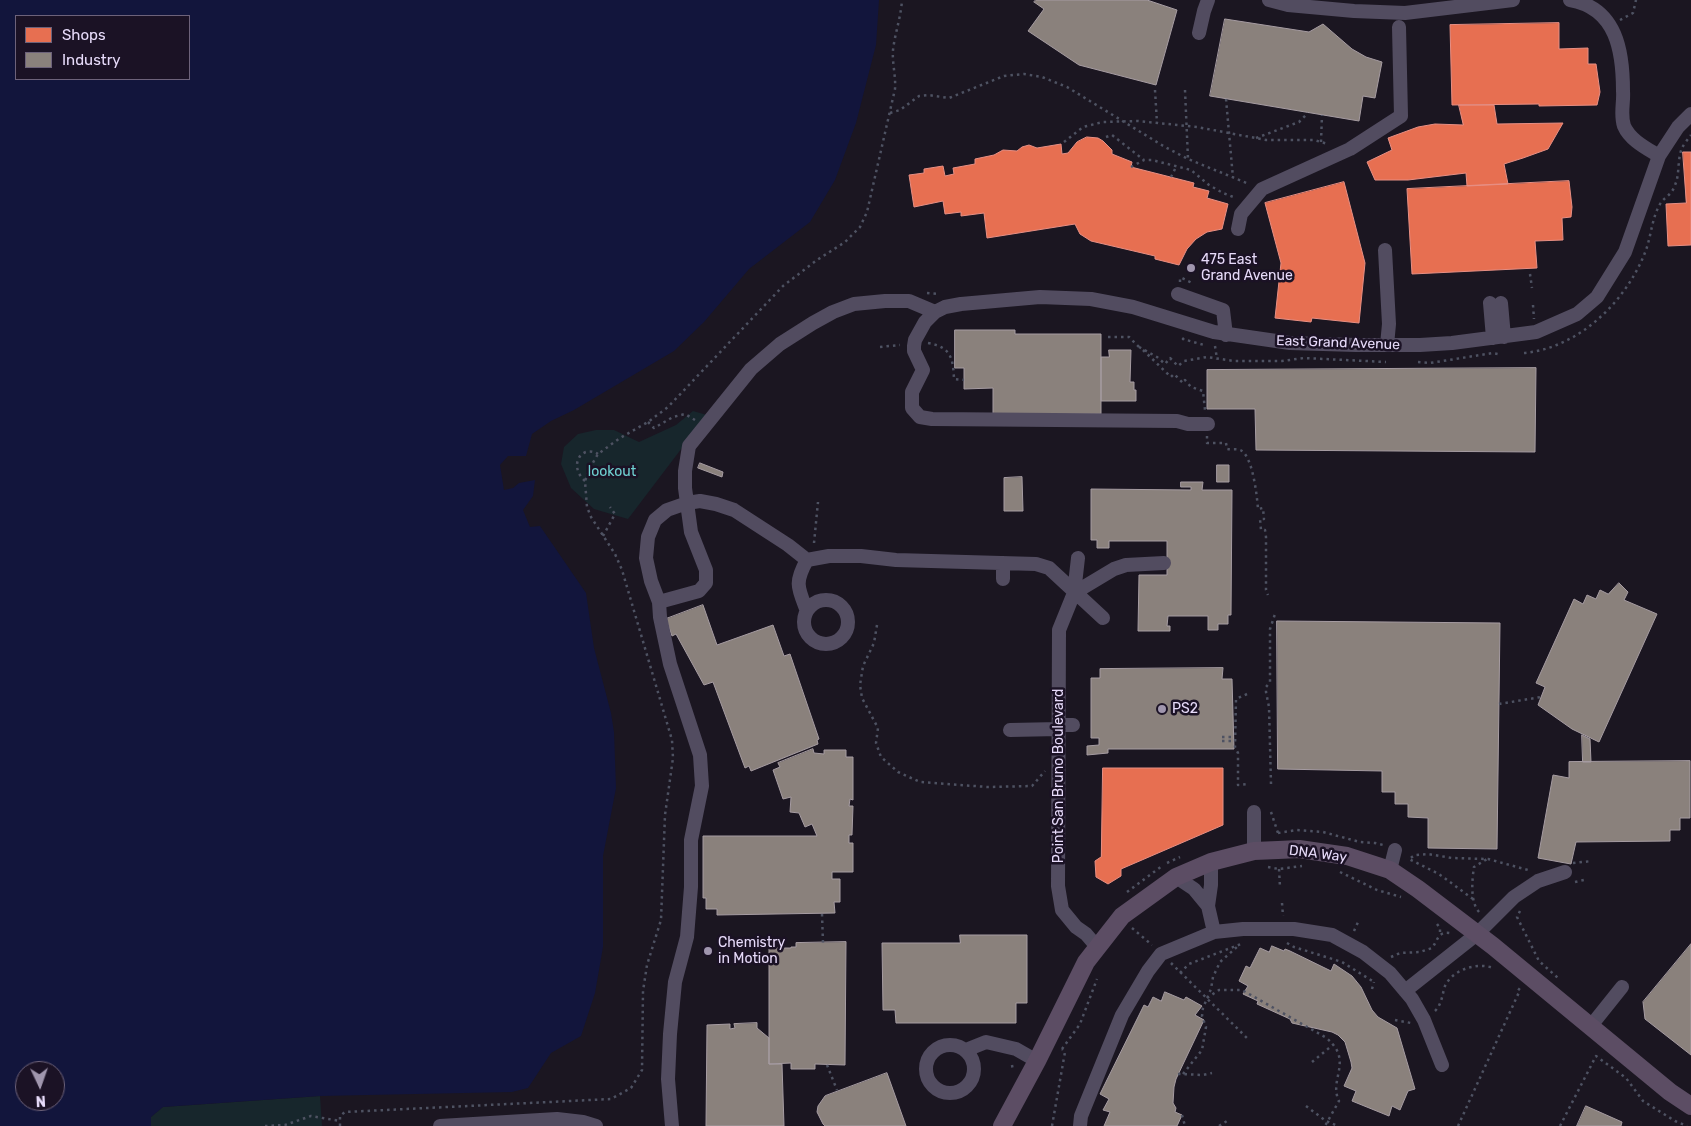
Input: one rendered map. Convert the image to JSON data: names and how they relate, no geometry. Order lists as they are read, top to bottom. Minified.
{"streets":{"main road":["DNA Way"],"street":["East Grand Avenue","Point San Bruno Boulevard"]},"crossings":[["Point San Bruno Boulevard","DNA Way"]],"parks":["lookout"],"places":["475 East Grand Avenue","PS2","Chemistry in Motion"],"legend":["Shops","Industry"],"north":"bottom"}
